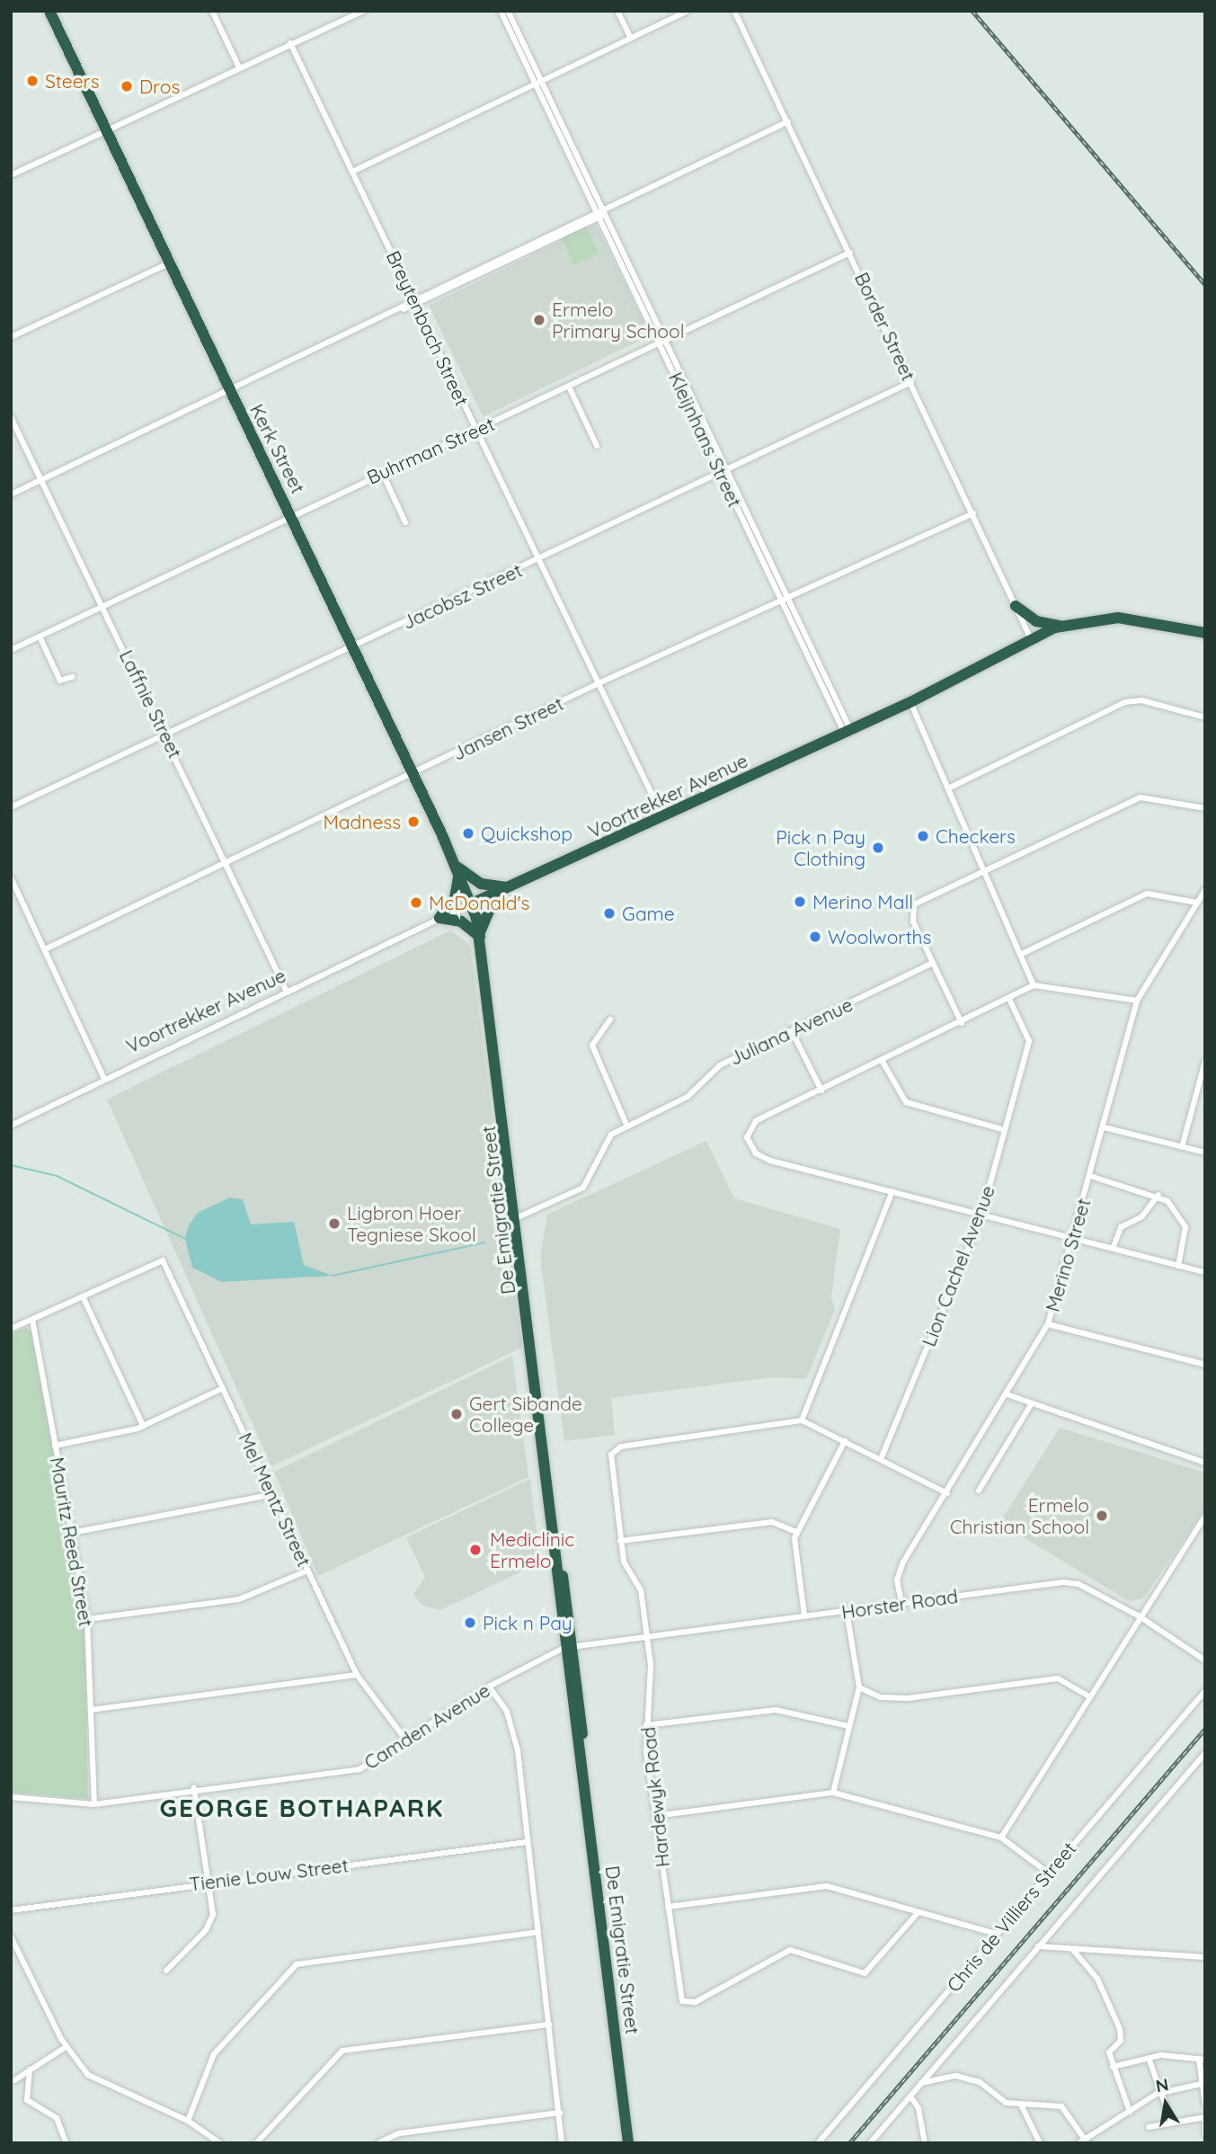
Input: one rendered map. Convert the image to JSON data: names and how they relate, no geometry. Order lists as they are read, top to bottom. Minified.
{"streets":{"highway":["Kerk Street","Voortrekker Avenue","De Emigratie Street"],"street":["Border Street","Breytenbach Street","Kleijnhans Street","Buhrman Street","Jacobsz Street","Laffnie Street","Jansen Street","Juliana Avenue","Merino Street","Lion Cachel Avenue","Mel Mentz Street","Mauritz Reed Street","Horster Road","Camden Avenue","Hardewyk Road","Tienie Louw Street","Chris de Villiers Street"]},"crossings":[["Border Street","Buhrman Street"],["Border Street","Jacobsz Street"],["Border Street","Jansen Street"],["Border Street","Voortrekker Avenue"],["Breytenbach Street","Buhrman Street"],["Breytenbach Street","Jacobsz Street"],["Breytenbach Street","Jansen Street"],["Breytenbach Street","Voortrekker Avenue"],["Kleijnhans Street","Buhrman Street"],["Kleijnhans Street","Jacobsz Street"],["Kleijnhans Street","Jansen Street"],["Kleijnhans Street","Voortrekker Avenue"],["Kerk Street","Buhrman Street"],["Kerk Street","Jacobsz Street"],["Kerk Street","Jansen Street"],["Kerk Street","Voortrekker Avenue"],["Kerk Street","De Emigratie Street"],["Buhrman Street","Laffnie Street"],["Jacobsz Street","Laffnie Street"],["Laffnie Street","Jansen Street"],["Laffnie Street","Voortrekker Avenue"],["Voortrekker Avenue","De Emigratie Street"],["Juliana Avenue","De Emigratie Street"],["De Emigratie Street","Horster Road"],["De Emigratie Street","Camden Avenue"],["Merino Street","Horster Road"],["Mel Mentz Street","Camden Avenue"],["Mauritz Reed Street","Camden Avenue"],["Horster Road","Camden Avenue"],["Horster Road","Hardewyk Road"]],"districts":["GEORGE BOTHAPARK"],"places":["Steers","Dros","Ermelo Primary School","Madness","Quickshop","Checkers","Pick n Pay Clothing","Merino Mall","McDonald's","Game","Woolworths","Ligbron Hoer Tegniese Skool","Gert Sibande College","Ermelo Christian School","Mediclinic Ermelo","Pick n Pay"],"north":"top"}
